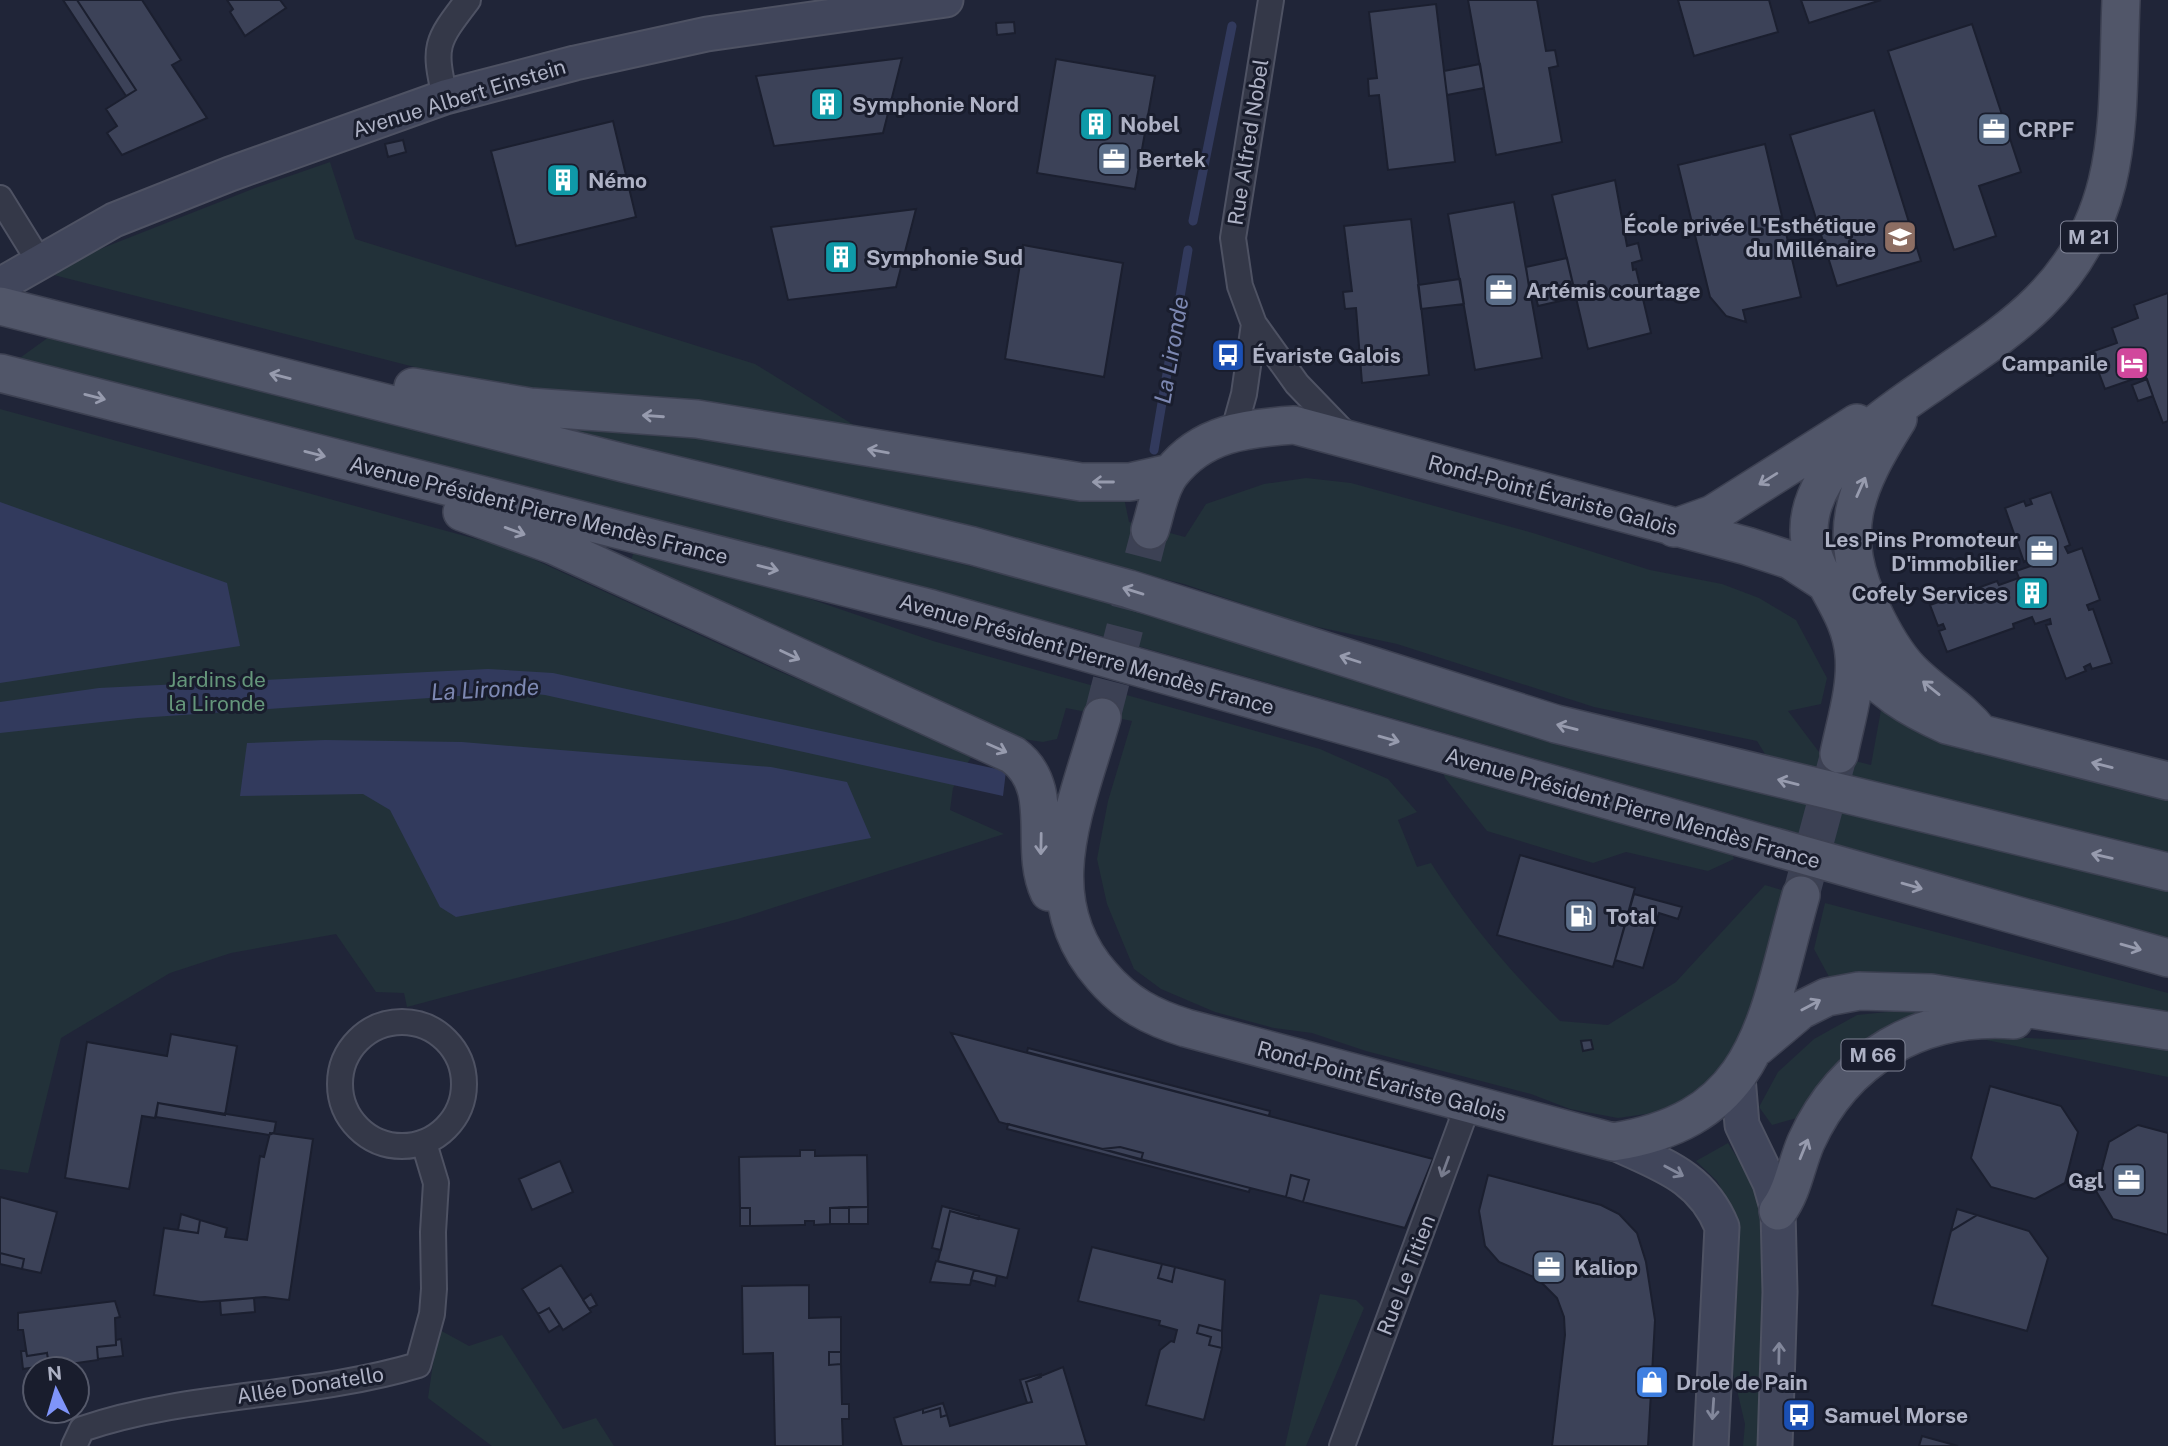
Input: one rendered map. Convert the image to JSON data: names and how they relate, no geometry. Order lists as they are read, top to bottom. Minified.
{"streets":{"main road":["Avenue Albert Einstein","M 21","Rond-Point Évariste Galois","Avenue Président Pierre Mendès France","M 66"],"street":["Rue Alfred Nobel","Rue Le Titien","Allée Donatello"]},"crossings":[["Rue Alfred Nobel","Rond-Point Évariste Galois"],["M 21","Rond-Point Évariste Galois"],["Rond-Point Évariste Galois","Rue Le Titien"]],"one_way":["Rue Le Titien"],"water":["La Lironde"],"parks":["Jardins de la Lironde"],"places":{"building":["Symphonie Nord","Nobel","Némo","Symphonie Sud","Cofely Services"],"office":["CRPF","Bertek","Artémis courtage","Les Pins Promoteur D'immobilier","Ggl","Kaliop"],"school or university":["École privée L'Esthétique du Millénaire"],"bus stop":["Évariste Galois","Samuel Morse"],"hotel":["Campanile"],"fuel station":["Total"],"shop":["Drole de Pain"]},"north":"top"}
